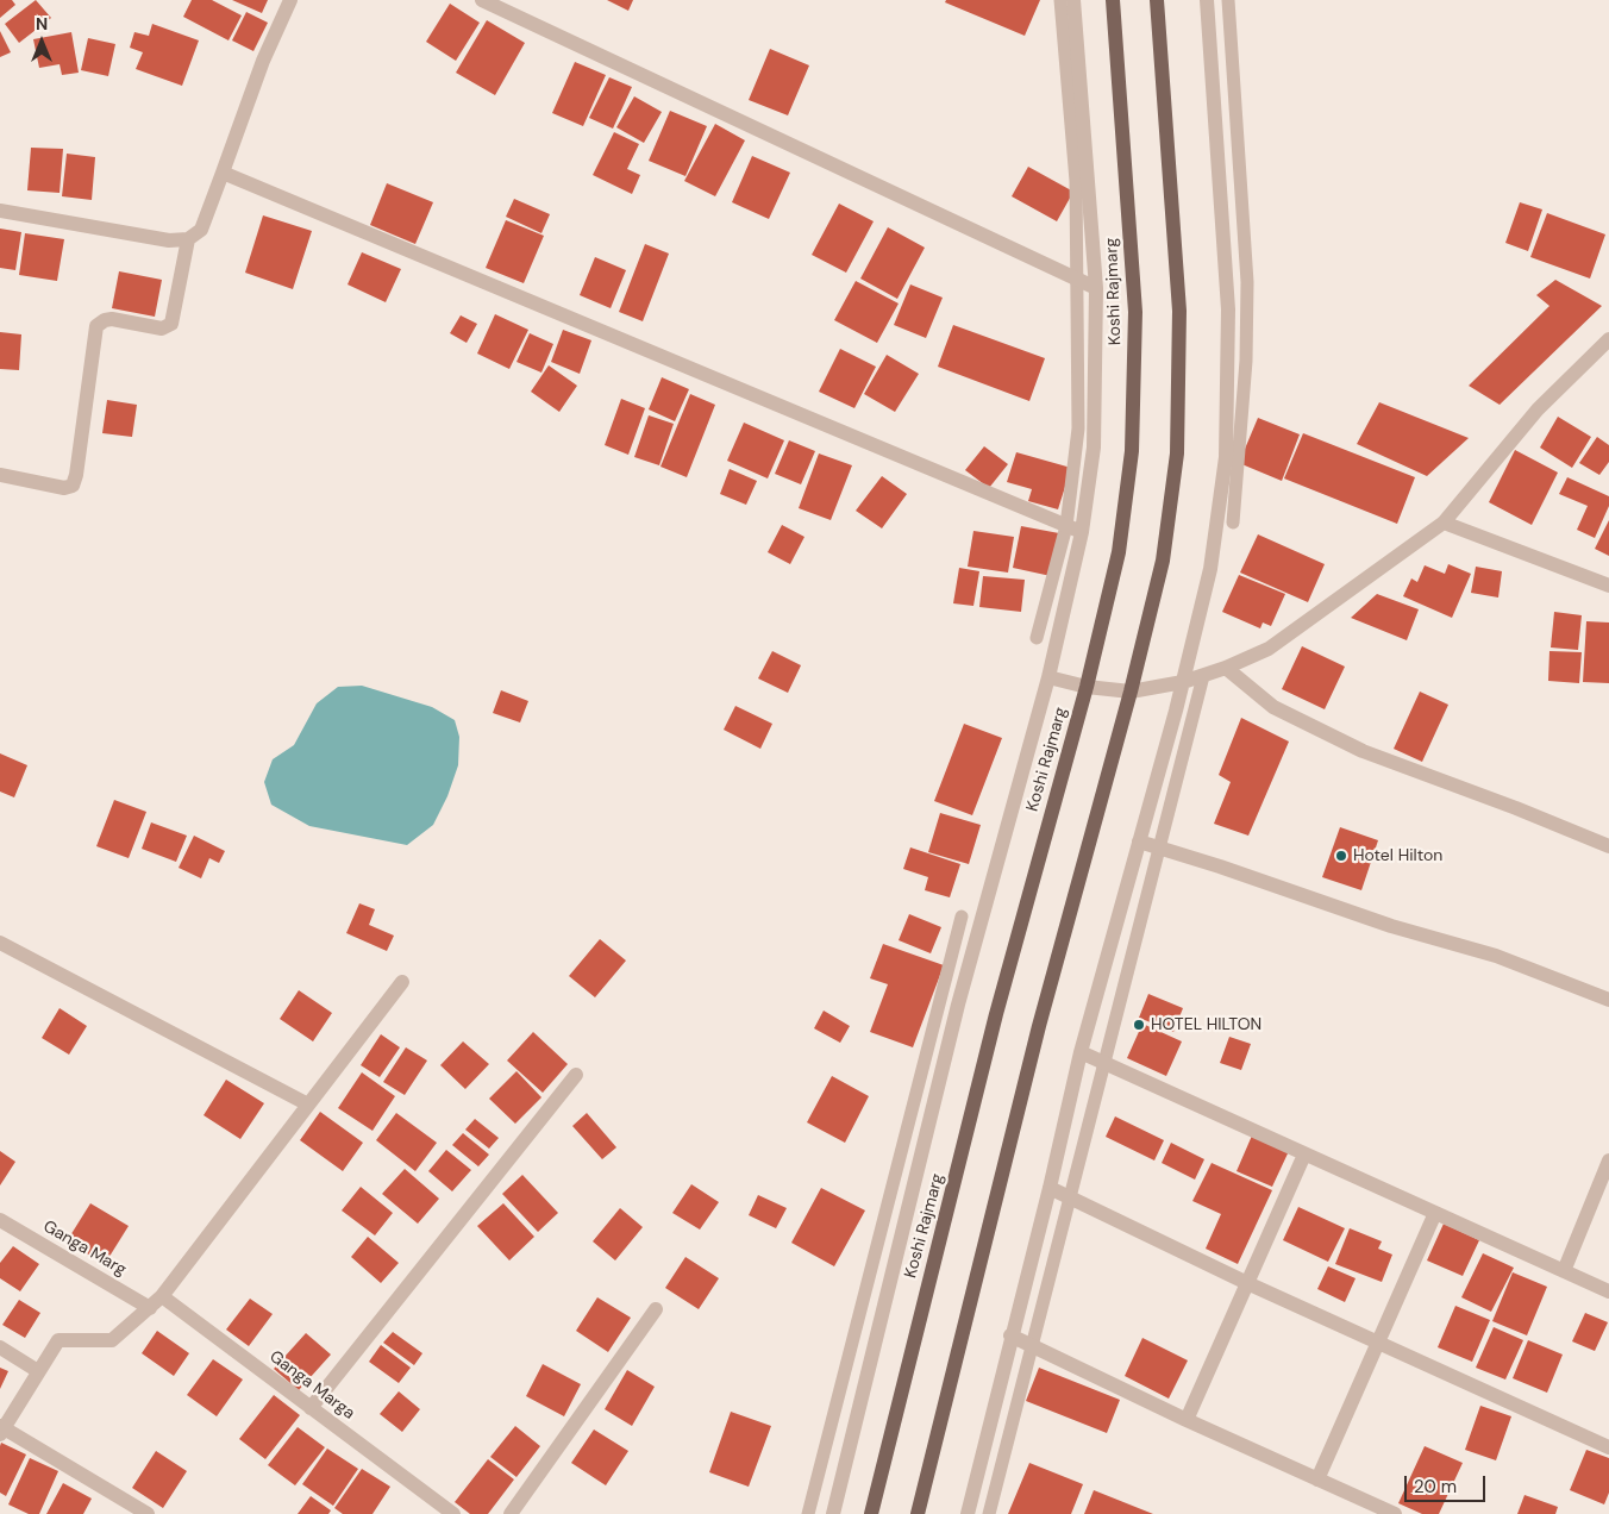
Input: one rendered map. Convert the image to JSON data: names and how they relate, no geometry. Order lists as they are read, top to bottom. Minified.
{"streets":{"main road":["Koshi Rajmarg"],"street":["Ganga Marg","Ganga Marga"]},"places":["Hotel Hilton","HOTEL HILTON"],"scale_bar":"20 m","north":"top"}
